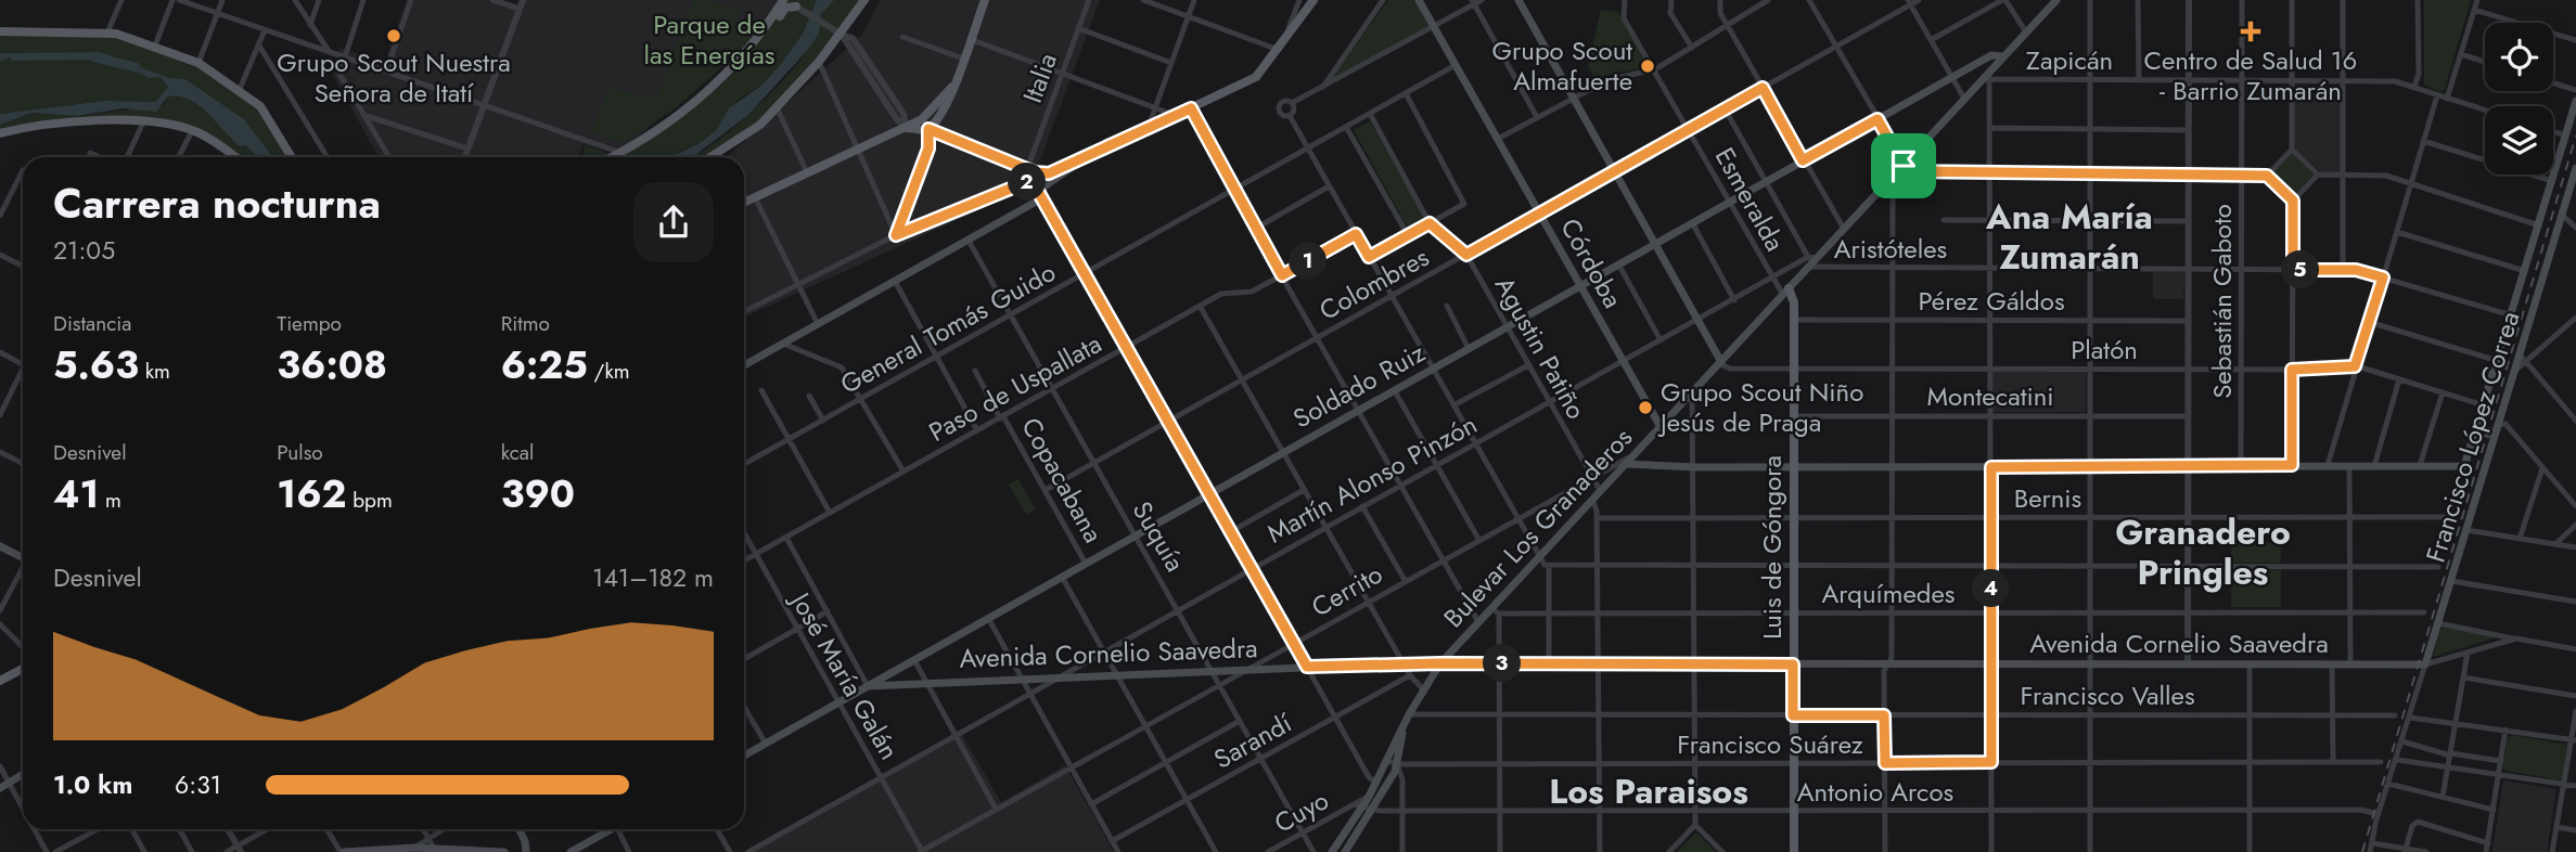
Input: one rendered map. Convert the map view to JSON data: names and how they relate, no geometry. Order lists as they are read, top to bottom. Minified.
{"streets":{"main road":["Córdoba","Soldado Ruiz","Francisco López Correa","Bulevar Los Granaderos","Luis de Góngora","Avenida Cornelio Saavedra"],"street":["Zapicán","Italia","Esmeralda","Aristóteles","Colombres","Pérez Gáldos","Sebastián Gaboto","General Tomás Guido","Agustin Patiño","Platón","Paso de Uspallata","Montecatini","Martín Alonso Pinzón","Copacabana","Bernis","Suquía","Cerrito","Arquímedes","José María Galán","Francisco Valles","Sarandí","Francisco Suárez","Antonio Arcos","Cuyo"]},"crossings":[["Zapicán","Sebastián Gaboto"],["Zapicán","Bulevar Los Granaderos"],["Esmeralda","Colombres"],["Esmeralda","Soldado Ruiz"],["Esmeralda","Martín Alonso Pinzón"],["Esmeralda","Bulevar Los Granaderos"],["Esmeralda","Luis de Góngora"],["Aristóteles","Sebastián Gaboto"],["Aristóteles","Francisco López Correa"],["Aristóteles","Bulevar Los Granaderos"],["Córdoba","Colombres"],["Córdoba","General Tomás Guido"],["Córdoba","Soldado Ruiz"],["Córdoba","Martín Alonso Pinzón"],["Córdoba","Bulevar Los Granaderos"],["Colombres","Agustin Patiño"],["Colombres","Copacabana"],["Colombres","Suquía"],["Pérez Gáldos","Luis de Góngora"],["Sebastián Gaboto","Platón"],["General Tomás Guido","Agustin Patiño"],["General Tomás Guido","Copacabana"],["General Tomás Guido","Suquía"],["Agustin Patiño","Soldado Ruiz"],["Agustin Patiño","Martín Alonso Pinzón"],["Agustin Patiño","Bulevar Los Granaderos"],["Agustin Patiño","Cerrito"],["Platón","Francisco López Correa"],["Platón","Bulevar Los Granaderos"],["Platón","Luis de Góngora"],["Soldado Ruiz","Copacabana"],["Soldado Ruiz","Bulevar Los Granaderos"],["Soldado Ruiz","Suquía"],["Soldado Ruiz","Avenida Cornelio Saavedra"],["Soldado Ruiz","José María Galán"],["Paso de Uspallata","Copacabana"],["Paso de Uspallata","Suquía"],["Paso de Uspallata","José María Galán"],["Montecatini","Luis de Góngora"],["Francisco López Correa","Avenida Cornelio Saavedra"],["Francisco López Correa","Antonio Arcos"],["Martín Alonso Pinzón","Copacabana"],["Martín Alonso Pinzón","Bulevar Los Granaderos"],["Martín Alonso Pinzón","Suquía"],["Martín Alonso Pinzón","Avenida Cornelio Saavedra"],["Martín Alonso Pinzón","José María Galán"],["Copacabana","Cerrito"],["Copacabana","Avenida Cornelio Saavedra"],["Copacabana","Sarandí"],["Bernis","Luis de Góngora"],["Bulevar Los Granaderos","Luis de Góngora"],["Bulevar Los Granaderos","Cerrito"],["Bulevar Los Granaderos","Avenida Cornelio Saavedra"],["Bulevar Los Granaderos","Francisco Valles"],["Bulevar Los Granaderos","Francisco Suárez"],["Bulevar Los Granaderos","Antonio Arcos"],["Bulevar Los Granaderos","Cuyo"],["Suquía","Cerrito"],["Suquía","Avenida Cornelio Saavedra"],["Suquía","Sarandí"],["Suquía","Cuyo"],["Luis de Góngora","Arquímedes"],["Luis de Góngora","Avenida Cornelio Saavedra"],["Luis de Góngora","Francisco Valles"],["Luis de Góngora","Francisco Suárez"],["Luis de Góngora","Antonio Arcos"],["Cerrito","Avenida Cornelio Saavedra"],["Cerrito","José María Galán"],["Antonio Arcos","Cuyo"]],"districts":["Ana María Zumarán","Granadero Pringles","Los Paraisos"],"parks":["Parque de las Energías"],"places":{"health":["Centro de Salud 16 - Barrio Zumarán"],"other":["Grupo Scout Nuestra Señora de Itatí","Grupo Scout Almafuerte","Grupo Scout Niño Jesús de Praga"]},"page":{"heading":["Carrera nocturna","21:05"],"pins":["2","1","5","4","3"],"stats":[["Distancia","5.63 km"],["Tiempo","36:08"],["Ritmo","6:25 /km"],["Desnivel","41 m"],["Pulso","162 bpm"],["kcal","390"]],"chart":["Desnivel","141–182 m"],"list":[{"name":"1.0 km","note":"6:31"}]}}
